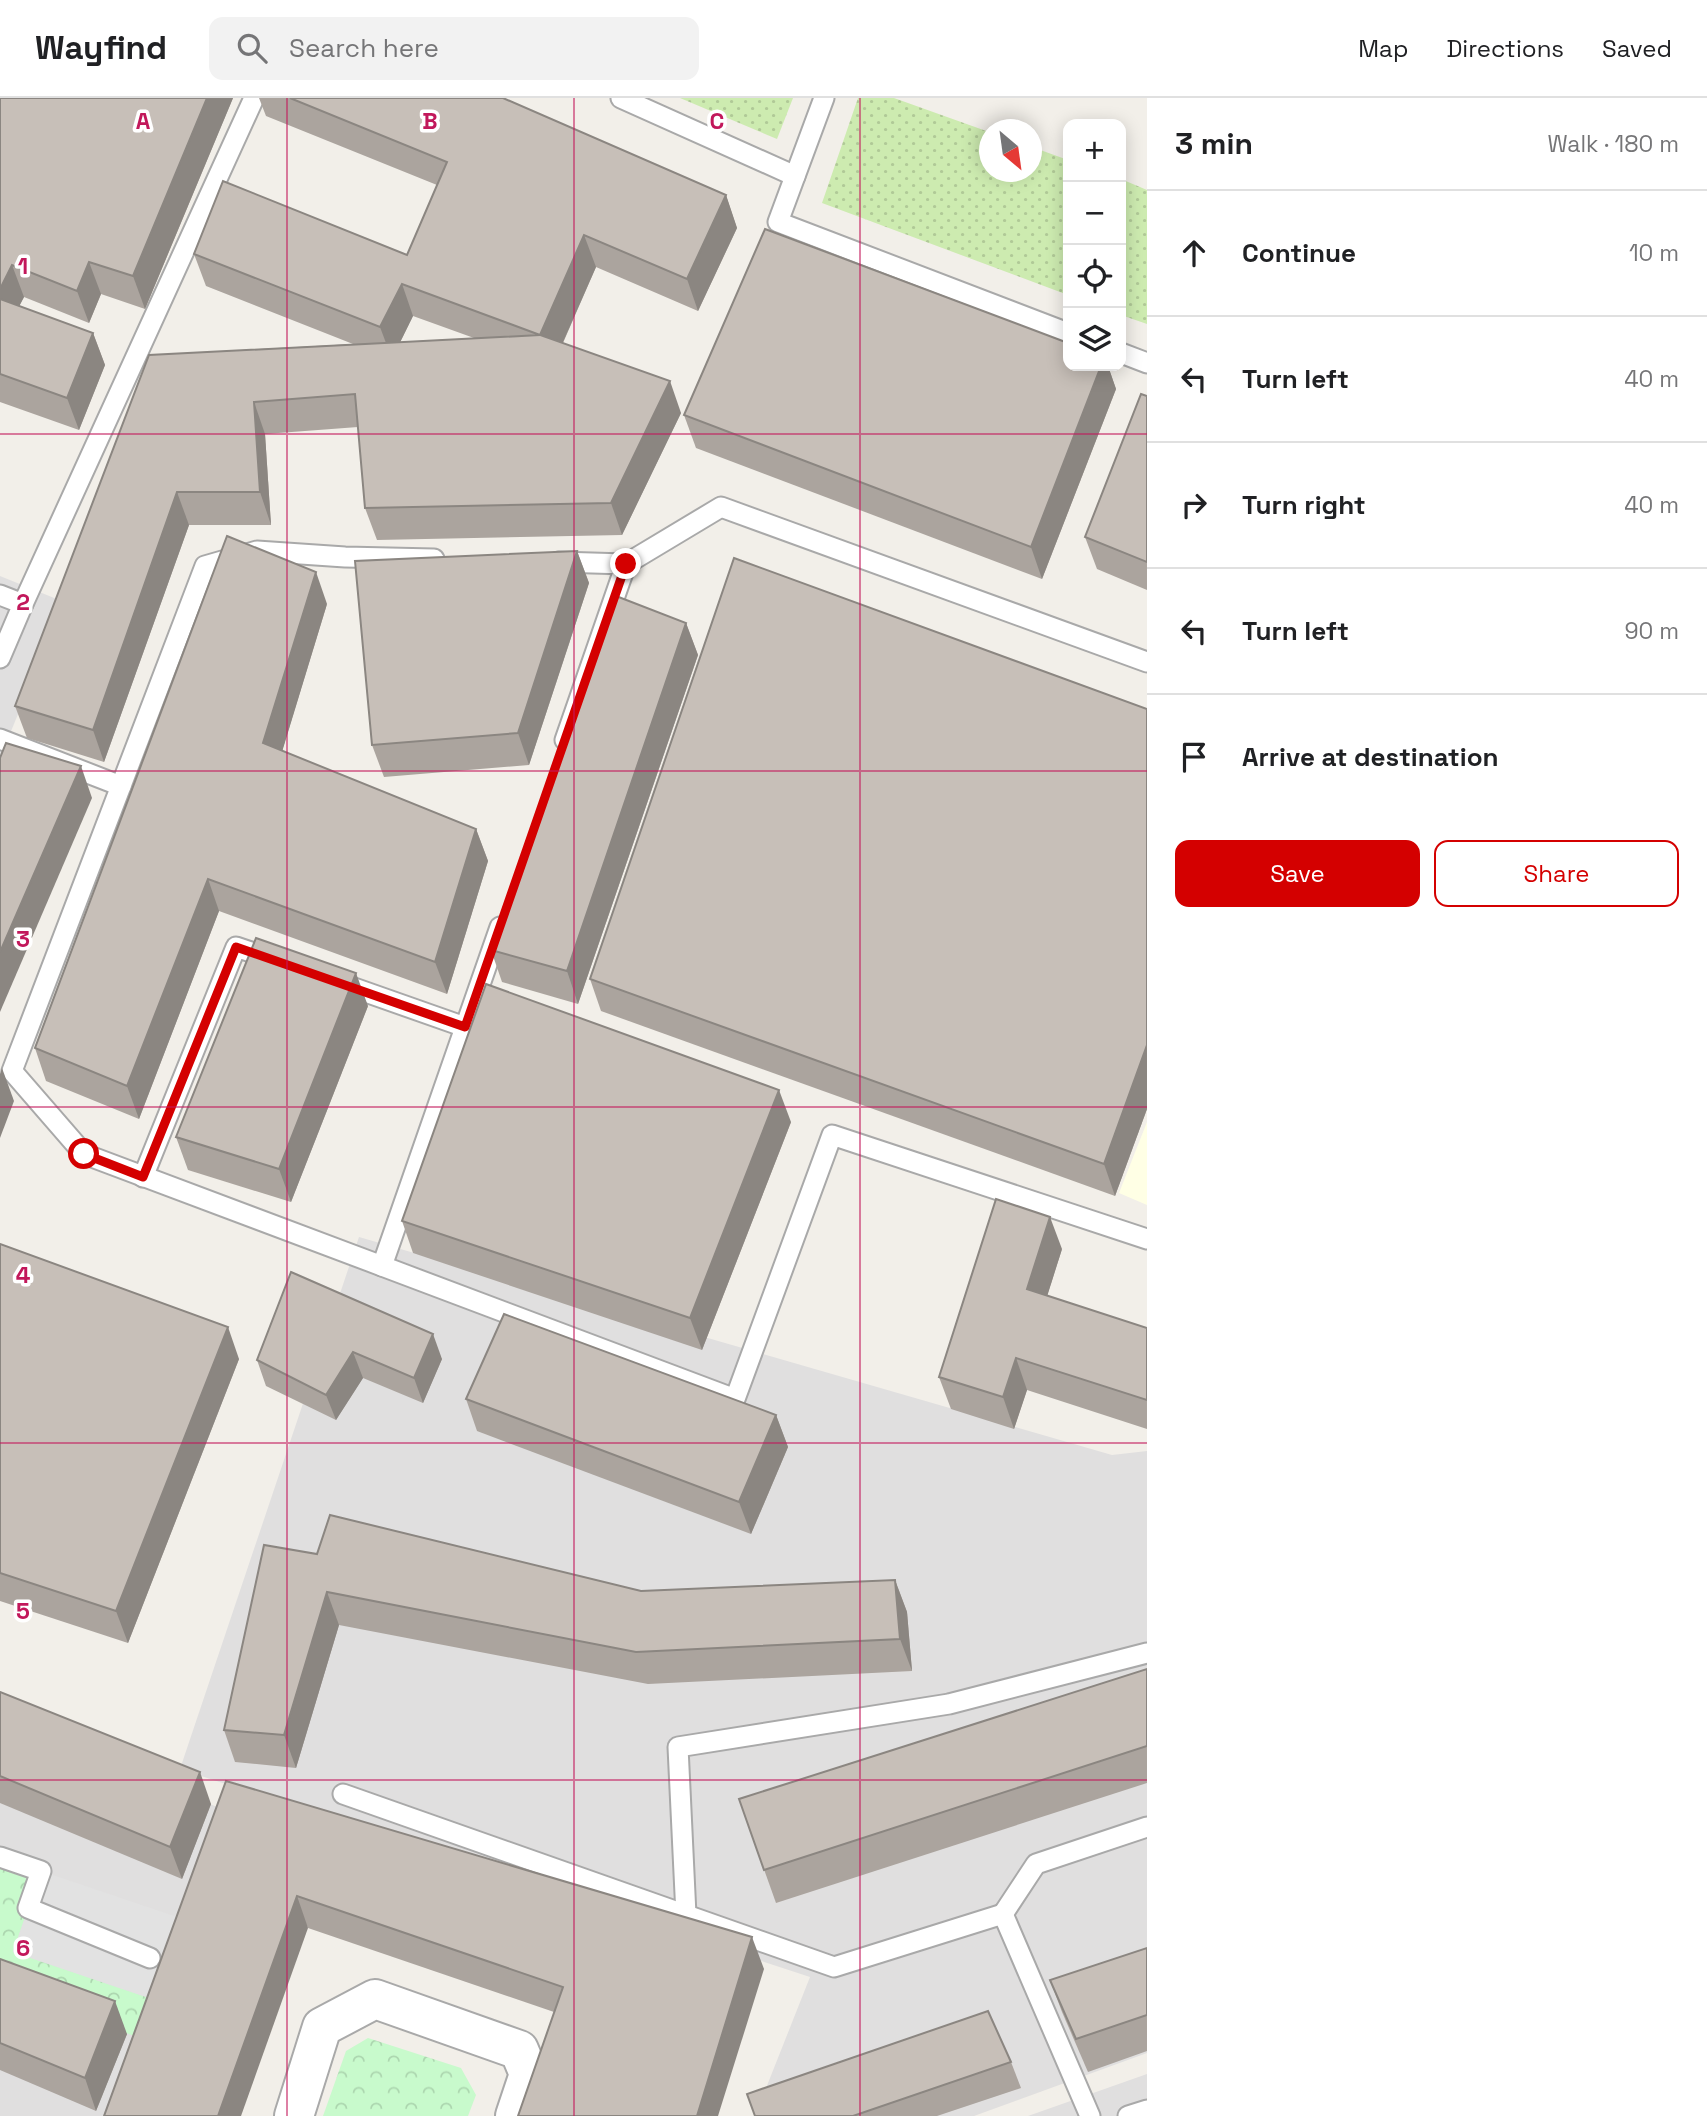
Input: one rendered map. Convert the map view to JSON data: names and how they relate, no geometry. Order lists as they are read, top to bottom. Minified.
{"north":"bottom right","page":{"header":"Wayfind","search":"Search here","nav":["Map","Directions","Saved"],"heading":["3 min","Walk · 180 m"],"map_buttons":["+","−"],"list":[["Continue","10 m"],["Turn left","40 m"],["Turn right","40 m"],["Turn left","90 m"],"Arrive at destination"],"buttons":["Save","Share"]},"grid":{"columns":["A","B","C"],"rows":["1","2","3","4","5","6"]}}
